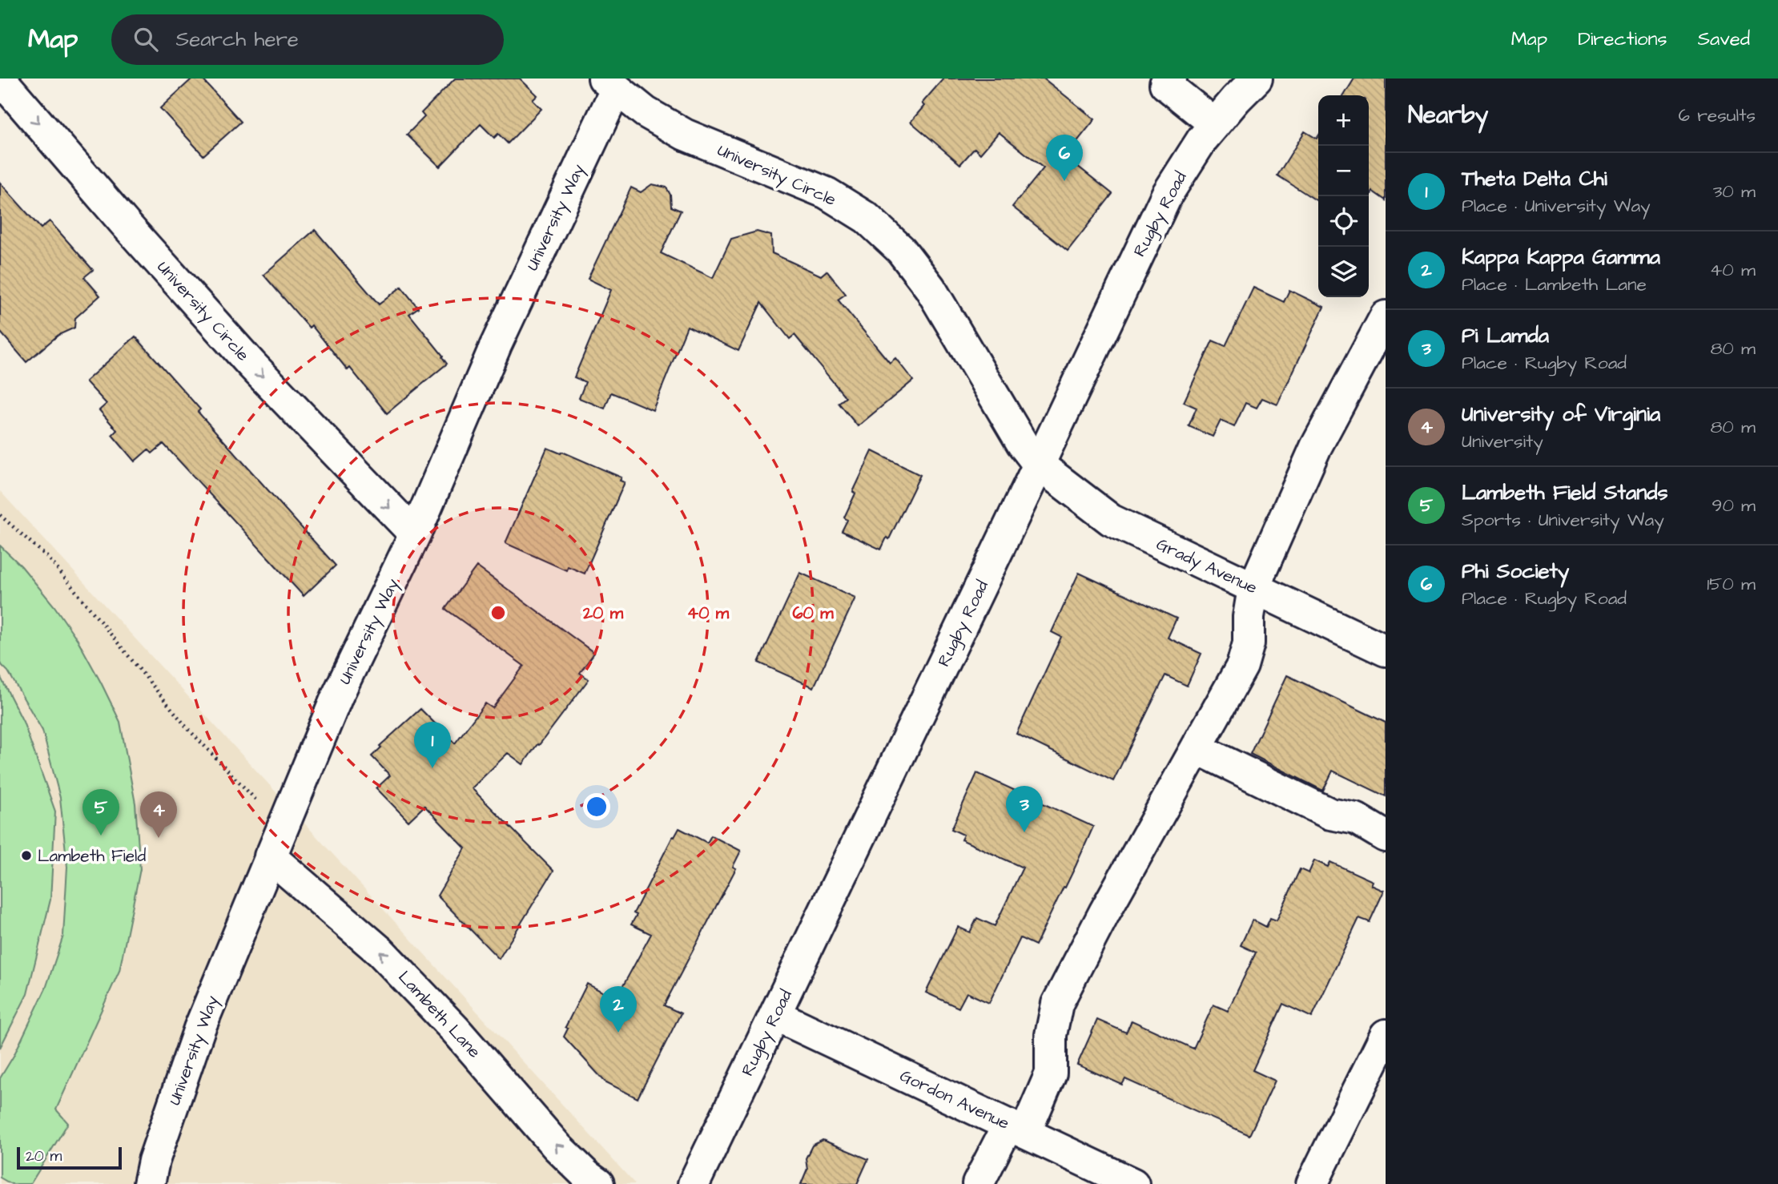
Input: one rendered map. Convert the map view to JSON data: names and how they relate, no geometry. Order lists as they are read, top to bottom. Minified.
{"streets":{"street":["University Circle","Rugby Road","University Way","Grady Avenue","Lambeth Lane","Gordon Avenue"]},"crossings":[["University Circle","Rugby Road"],["University Circle","University Way"],["University Circle","Grady Avenue"],["Rugby Road","Grady Avenue"],["Rugby Road","Gordon Avenue"],["University Way","Lambeth Lane"]],"one_way":["University Circle","Lambeth Lane"],"places":["Lambeth Field"],"scale_bar":"20 m","page":{"header":"Map","search":"Search here","nav":["Map","Directions","Saved"],"heading":["Nearby","6 results"],"map_buttons":["+","−"],"pins":["6","1","3","5","4","2"],"list":[{"mark":"1","name":"Theta Delta Chi","note":"Place · University Way","value":"30 m"},{"mark":"2","name":"Kappa Kappa Gamma","note":"Place · Lambeth Lane","value":"40 m"},{"mark":"3","name":"Pi Lamda","note":"Place · Rugby Road","value":"80 m"},{"mark":"4","name":"University of Virginia","note":"University","value":"80 m"},{"mark":"5","name":"Lambeth Field Stands","note":"Sports · University Way","value":"90 m"},{"mark":"6","name":"Phi Society","note":"Place · Rugby Road","value":"150 m"}],"scale":"20 m"},"rings":["20 m","40 m","60 m"]}
